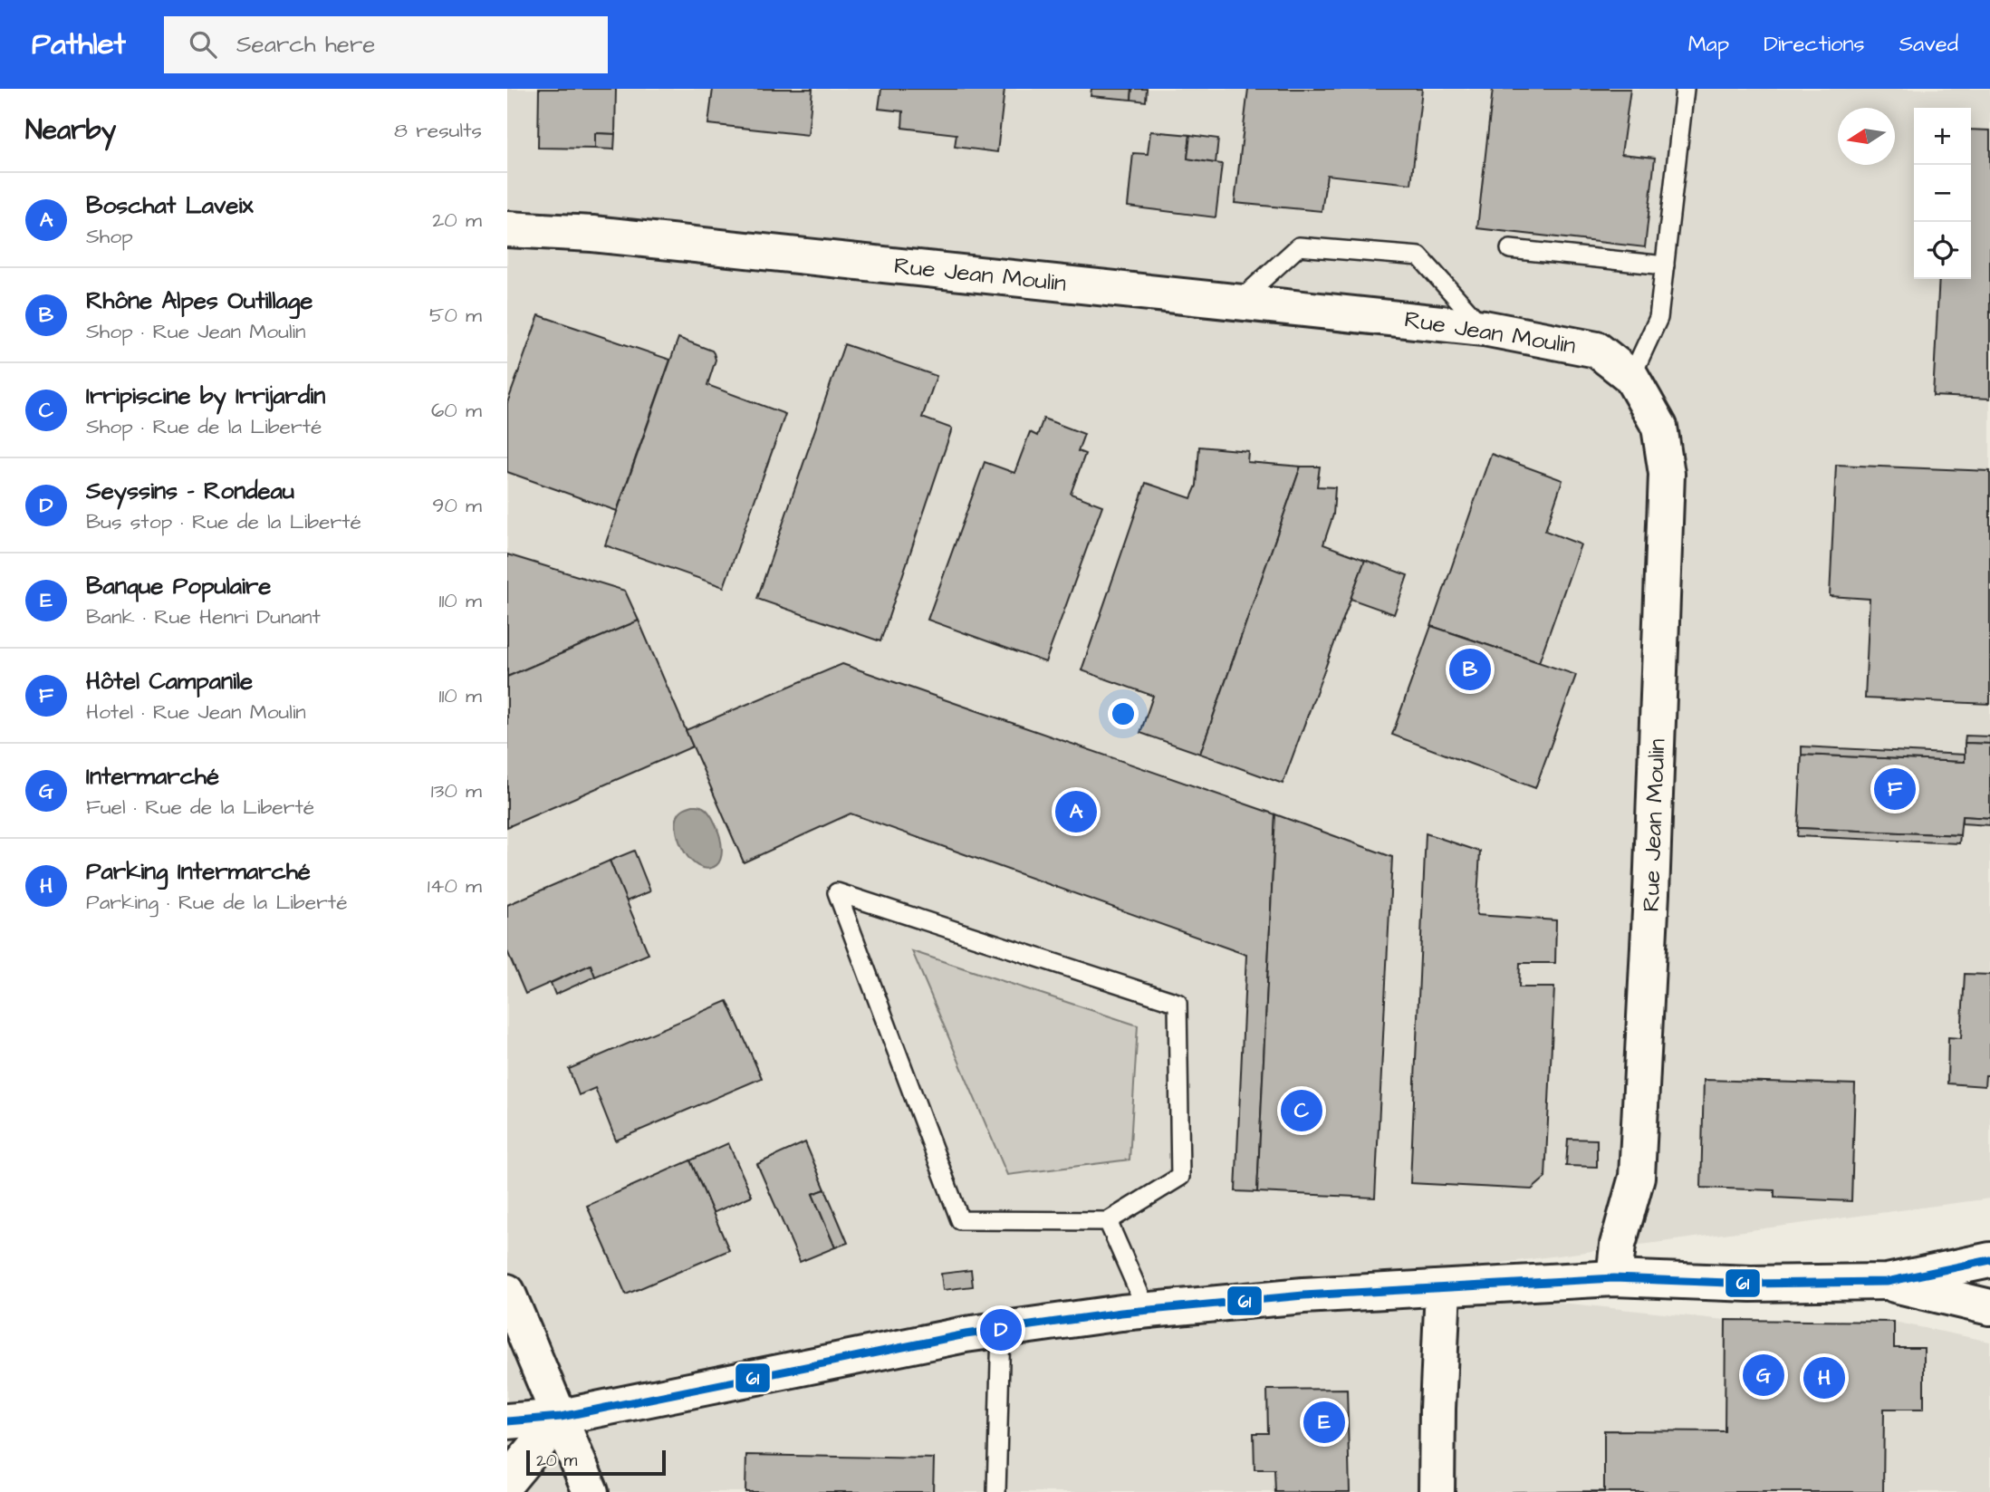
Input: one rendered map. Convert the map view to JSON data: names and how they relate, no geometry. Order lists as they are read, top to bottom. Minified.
{"streets":{"street":["Rue Jean Moulin"]},"lines":["transit line 61"],"scale_bar":"20 m","north":"left","page":{"header":"Pathlet","search":"Search here","nav":["Map","Directions","Saved"],"heading":["Nearby","8 results"],"map_buttons":["+","−"],"list":[{"mark":"A","name":"Boschat Laveix","note":"Shop","value":"20 m"},{"mark":"B","name":"Rhône Alpes Outillage","note":"Shop · Rue Jean Moulin","value":"50 m"},{"mark":"C","name":"Irripiscine by Irrijardin","note":"Shop · Rue de la Liberté","value":"60 m"},{"mark":"D","name":"Seyssins - Rondeau","note":"Bus stop · Rue de la Liberté","value":"90 m"},{"mark":"E","name":"Banque Populaire","note":"Bank · Rue Henri Dunant","value":"110 m"},{"mark":"F","name":"Hôtel Campanile","note":"Hotel · Rue Jean Moulin","value":"110 m"},{"mark":"G","name":"Intermarché","note":"Fuel · Rue de la Liberté","value":"130 m"},{"mark":"H","name":"Parking Intermarché","note":"Parking · Rue de la Liberté","value":"140 m"}],"pins":["B","F","A","C","D","G","H","E"],"scale":"20 m"}}
